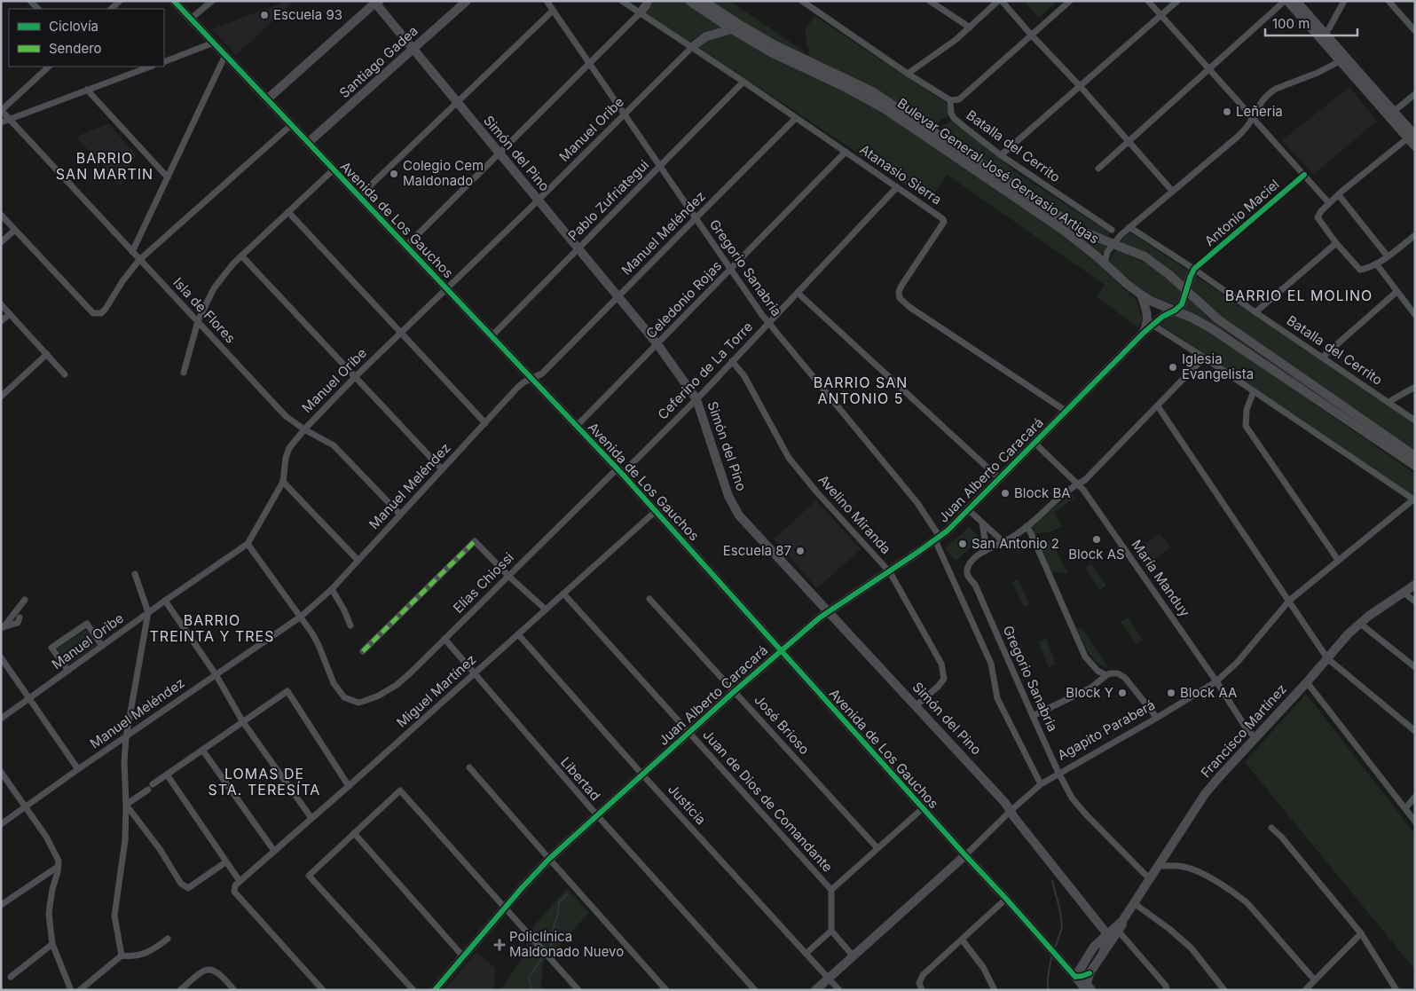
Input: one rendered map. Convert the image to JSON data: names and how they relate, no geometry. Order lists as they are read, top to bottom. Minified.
{"streets":{"street":["Santiago Gadea","Manuel Oribe","Batalla del Cerrito","Simón del Pino","Bulevar General José Gervasio Artigas","Atanasio Sierra","Pablo Zufriategui","Antonio Maciel","Avenida de Los Gauchos","Manuel Meléndez","Gregorio Sanabria","Celedonio Rojas","Isla de Flores","Ceferino de La Torre","Juan Alberto Caracará","Avelino Miranda","María Manduy","Elías Chiossi","Miguel Martínez","José Brioso","Agapito Paraberá","Francisco Martínez","Libertad","Juan de Dios de Comandante","Justicia"]},"crossings":[["Santiago Gadea","Simón del Pino"],["Santiago Gadea","Avenida de Los Gauchos"],["Manuel Oribe","Simón del Pino"],["Manuel Oribe","Atanasio Sierra"],["Manuel Oribe","Avenida de Los Gauchos"],["Manuel Oribe","Gregorio Sanabria"],["Manuel Oribe","Isla de Flores"],["Batalla del Cerrito","Antonio Maciel"],["Simón del Pino","Pablo Zufriategui"],["Simón del Pino","Manuel Meléndez"],["Simón del Pino","Celedonio Rojas"],["Simón del Pino","Ceferino de La Torre"],["Simón del Pino","Juan Alberto Caracará"],["Simón del Pino","Avelino Miranda"],["Simón del Pino","Agapito Paraberá"],["Simón del Pino","Francisco Martínez"],["Atanasio Sierra","Pablo Zufriategui"],["Atanasio Sierra","Manuel Meléndez"],["Atanasio Sierra","Celedonio Rojas"],["Atanasio Sierra","Ceferino de La Torre"],["Atanasio Sierra","Juan Alberto Caracará"],["Pablo Zufriategui","Avenida de Los Gauchos"],["Pablo Zufriategui","Gregorio Sanabria"],["Avenida de Los Gauchos","Manuel Meléndez"],["Avenida de Los Gauchos","Celedonio Rojas"],["Avenida de Los Gauchos","Ceferino de La Torre"],["Avenida de Los Gauchos","Juan Alberto Caracará"],["Avenida de Los Gauchos","Elías Chiossi"],["Avenida de Los Gauchos","Miguel Martínez"],["Avenida de Los Gauchos","Agapito Paraberá"],["Avenida de Los Gauchos","Francisco Martínez"],["Manuel Meléndez","Gregorio Sanabria"],["Manuel Meléndez","Isla de Flores"],["Manuel Meléndez","Elías Chiossi"],["Gregorio Sanabria","Celedonio Rojas"],["Gregorio Sanabria","Ceferino de La Torre"],["Gregorio Sanabria","Juan Alberto Caracará"],["Gregorio Sanabria","Agapito Paraberá"],["Gregorio Sanabria","Francisco Martínez"],["Ceferino de La Torre","Avelino Miranda"],["Ceferino de La Torre","Elías Chiossi"],["Juan Alberto Caracará","Avelino Miranda"],["Juan Alberto Caracará","María Manduy"],["Juan Alberto Caracará","José Brioso"],["Juan Alberto Caracará","Libertad"],["Juan Alberto Caracará","Juan de Dios de Comandante"],["Juan Alberto Caracará","Justicia"],["María Manduy","Agapito Paraberá"],["María Manduy","Francisco Martínez"],["Elías Chiossi","Libertad"],["Miguel Martínez","Libertad"],["Miguel Martínez","Juan de Dios de Comandante"],["Miguel Martínez","Justicia"],["Agapito Paraberá","Justicia"]],"districts":["BARRIO SAN MARTIN","BARRIO EL MOLINO","BARRIO SAN ANTONIO 5","BARRIO TREINTA Y TRES","LOMAS DE STA. TERESÍTA"],"places":{"other":["Escuela 93","Leñeria","Colegio Cem Maldonado","Iglesia Evangelista","Block BA","Block AS","San Antonio 2","Escuela 87","Block Y","Block AA"],"health":["Policlínica Maldonado Nuevo"]},"legend":["Ciclovía","Sendero"],"scale_bar":"100 m"}
